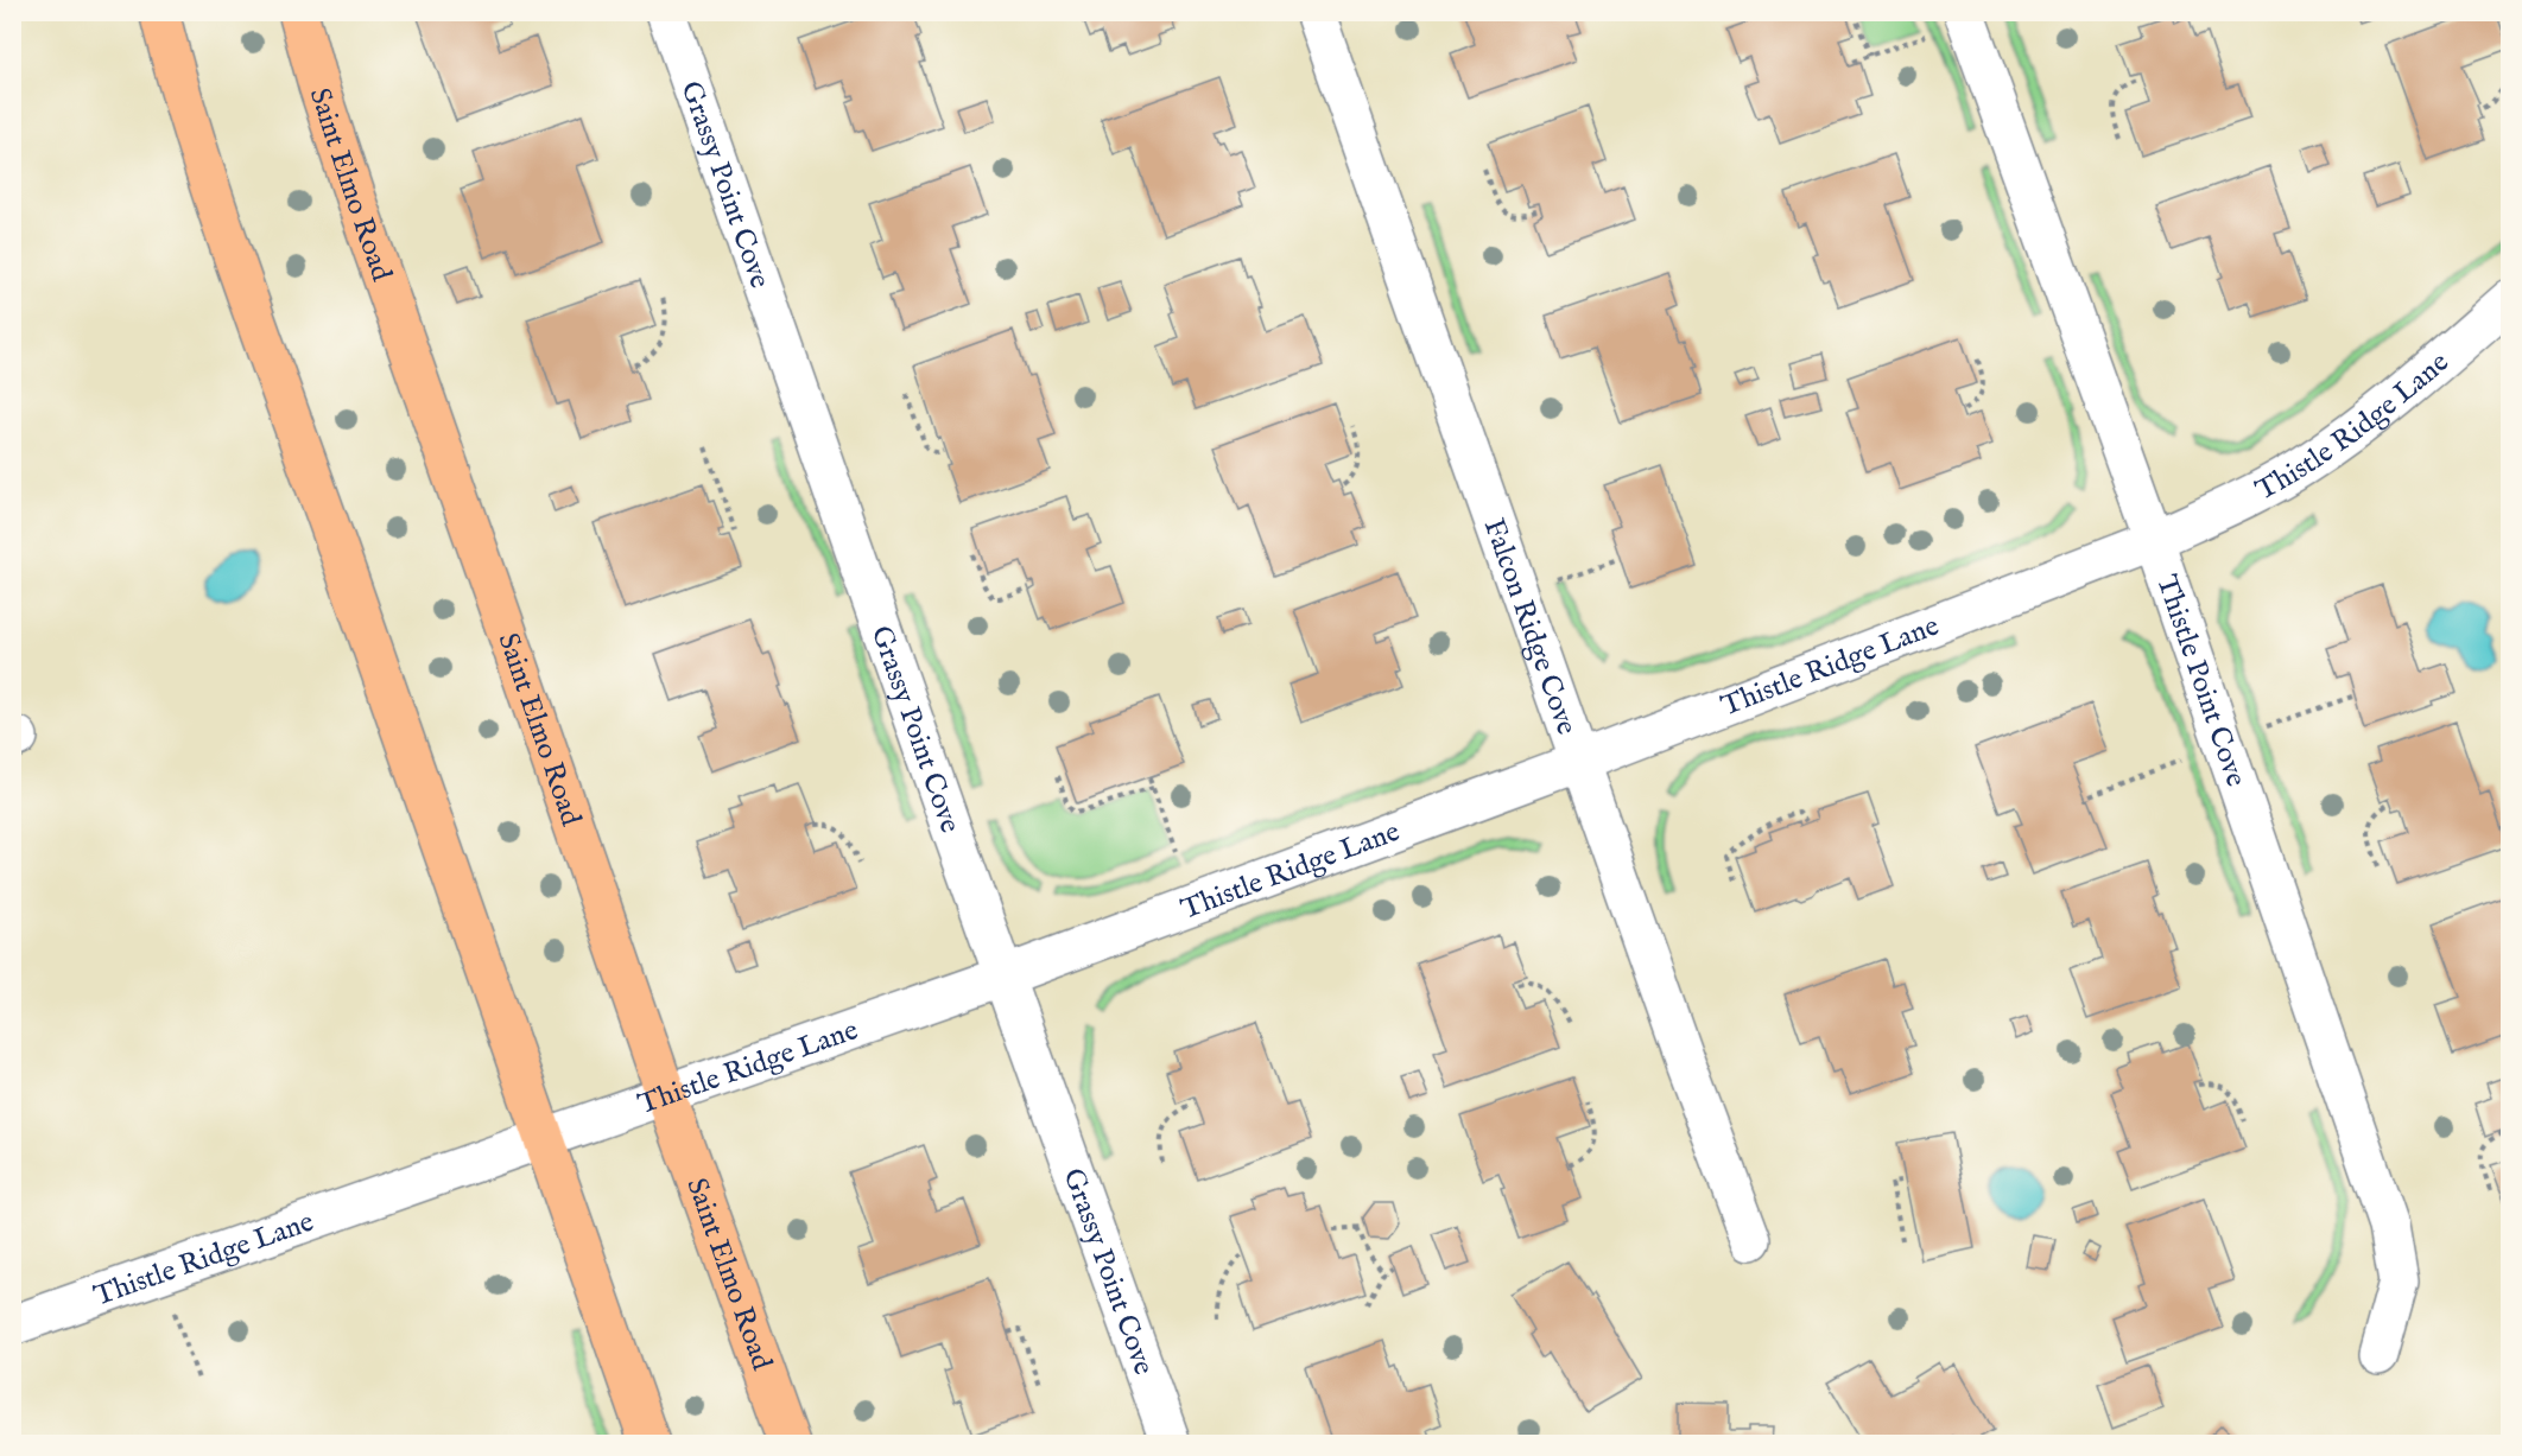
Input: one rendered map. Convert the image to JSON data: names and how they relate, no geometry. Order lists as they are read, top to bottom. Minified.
{"streets":{"main road":["Saint Elmo Road"],"street":["Grassy Point Cove","Thistle Ridge Lane","Falcon Ridge Cove","Thistle Point Cove"]},"crossings":[["Saint Elmo Road","Thistle Ridge Lane"],["Grassy Point Cove","Thistle Ridge Lane"],["Thistle Ridge Lane","Falcon Ridge Cove"],["Thistle Ridge Lane","Thistle Point Cove"]]}
